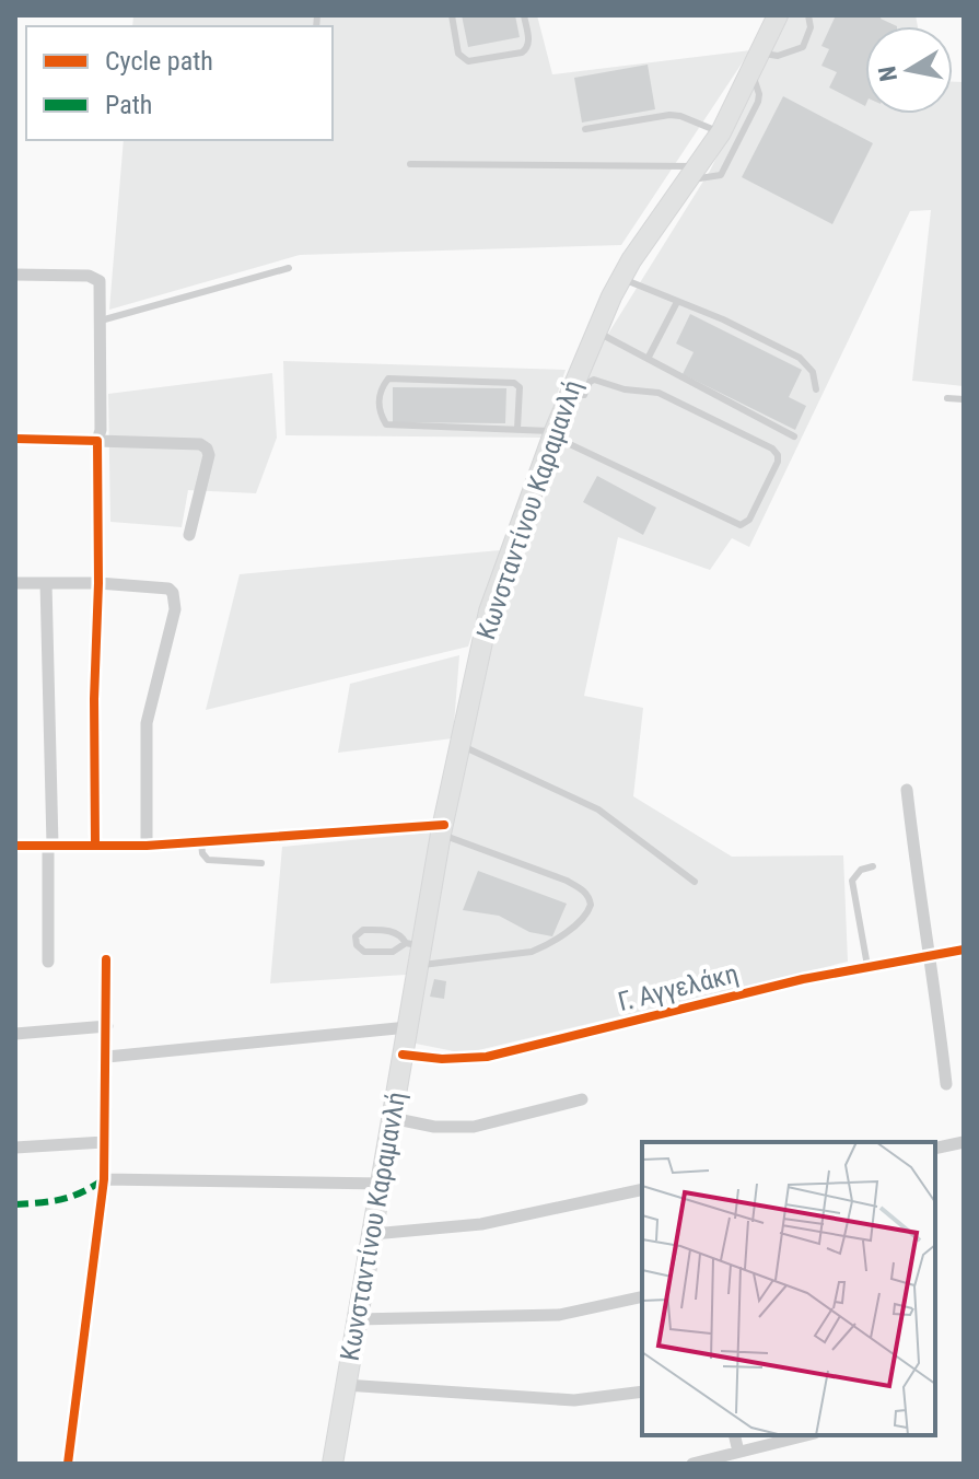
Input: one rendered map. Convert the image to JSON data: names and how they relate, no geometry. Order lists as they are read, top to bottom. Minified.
{"streets":{"main road":["Κωνσταντίνου Καραμανλή"],"street":["Γ. Αγγελάκη"]},"crossings":[["Κωνσταντίνου Καραμανλή","Γ. Αγγελάκη"]],"legend":["Cycle path","Path"],"north":"left"}
